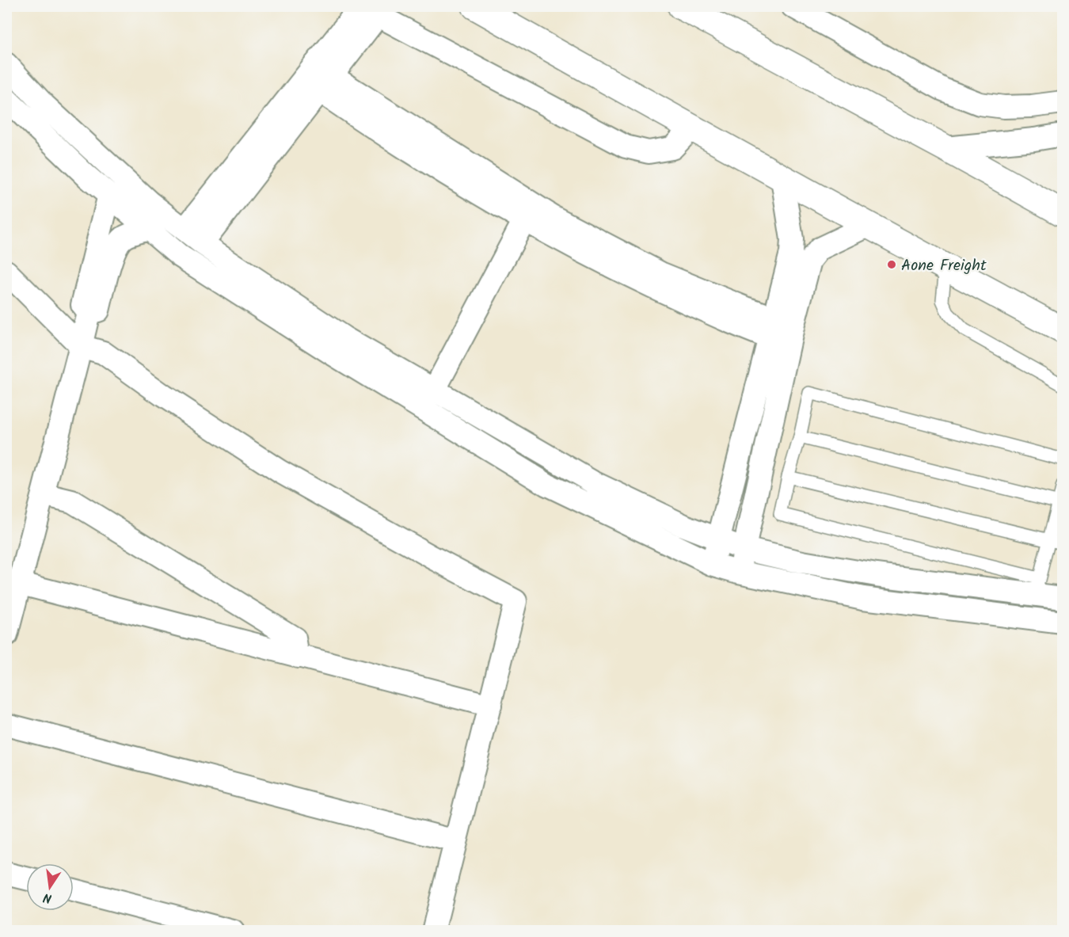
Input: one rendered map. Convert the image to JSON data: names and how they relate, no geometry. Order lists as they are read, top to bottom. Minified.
{"places":["Aone Freight"],"north":"bottom"}
